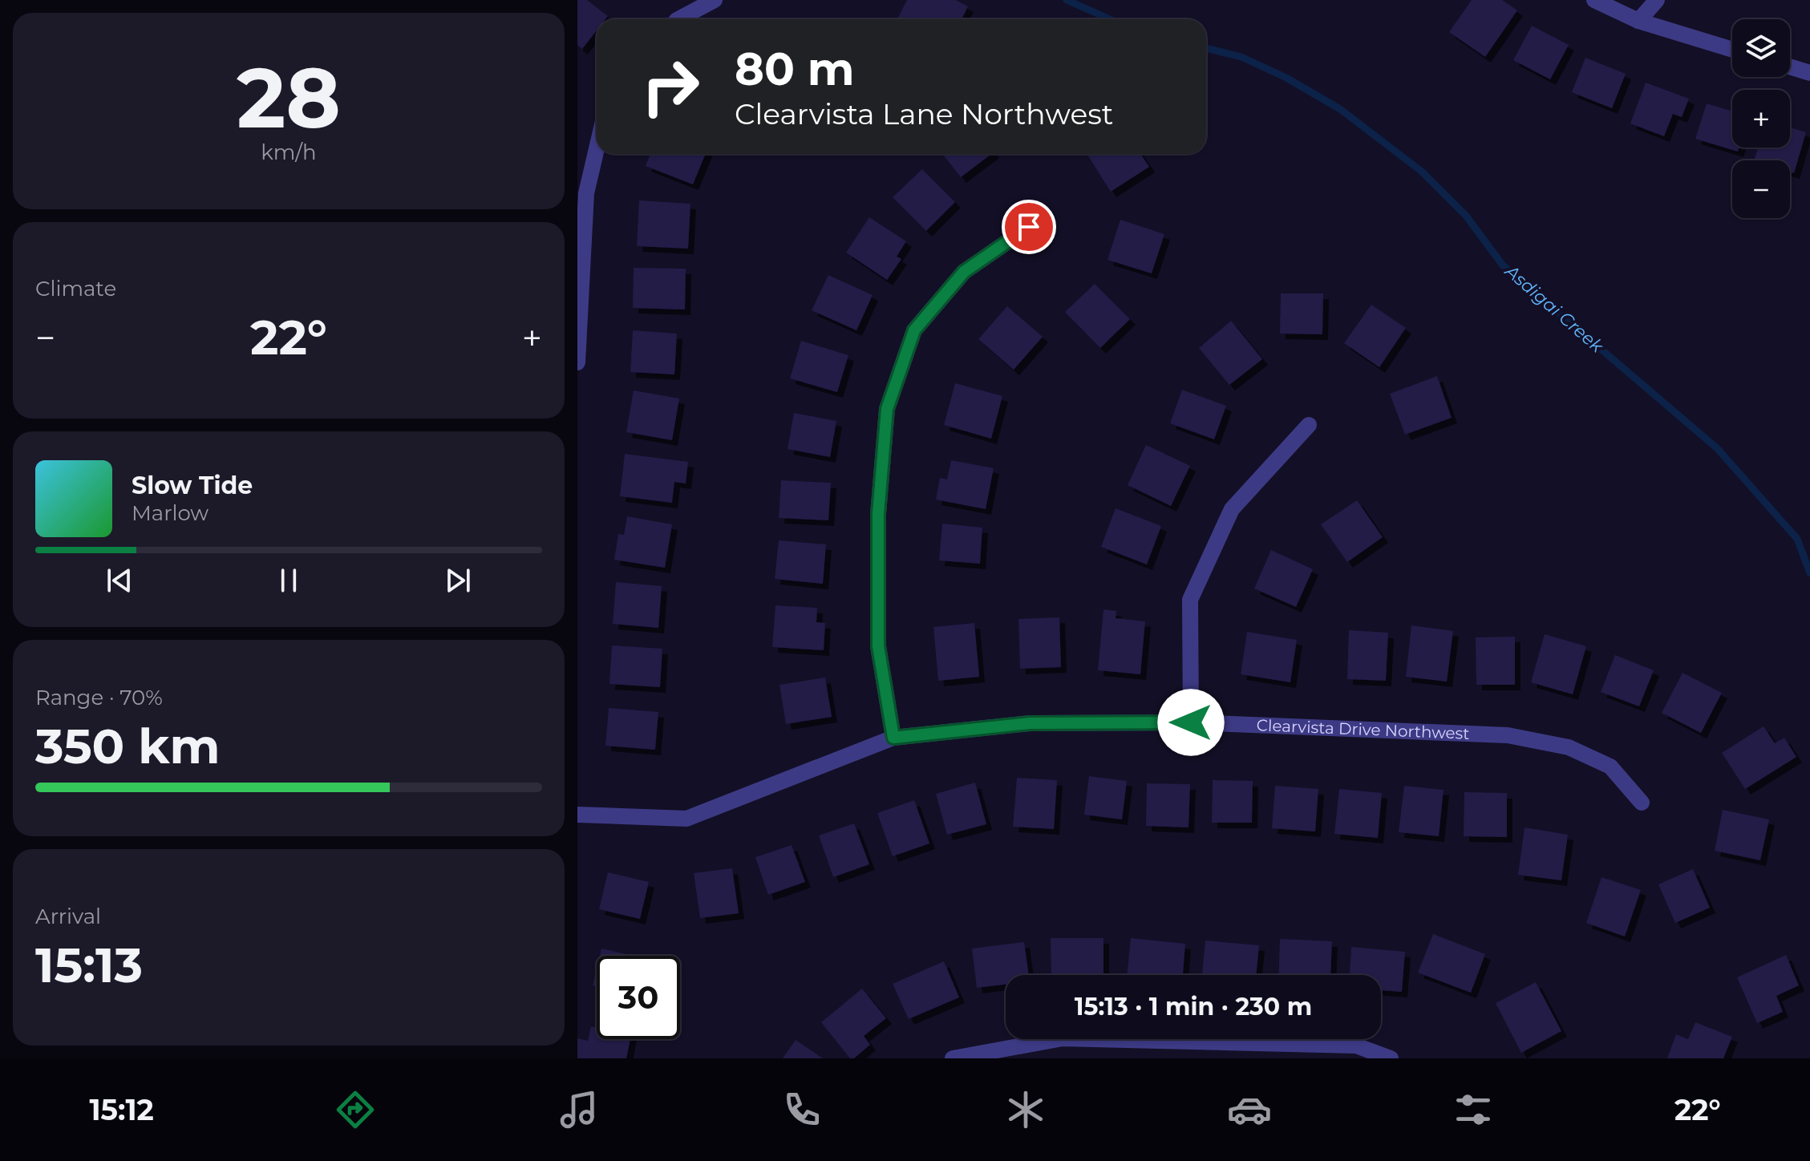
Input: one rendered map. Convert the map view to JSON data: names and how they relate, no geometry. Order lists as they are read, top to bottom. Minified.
{"streets":{"street":["Clearvista Drive Northwest"]},"water":["Asdigai Creek"],"page":{"tile":[["28","km/h"],"Climate",["Range · 70%","350 km"],["Arrival","15:13"]],"map_buttons":["+","−"],"turn":["80 m","Clearvista Lane Northwest"],"heat":["−","22°","+"],"song":["Slow Tide","Marlow"],"limit":"30","trip":"15:13 · 1 min · 230 m","tabs":["15:12","22°"]}}
